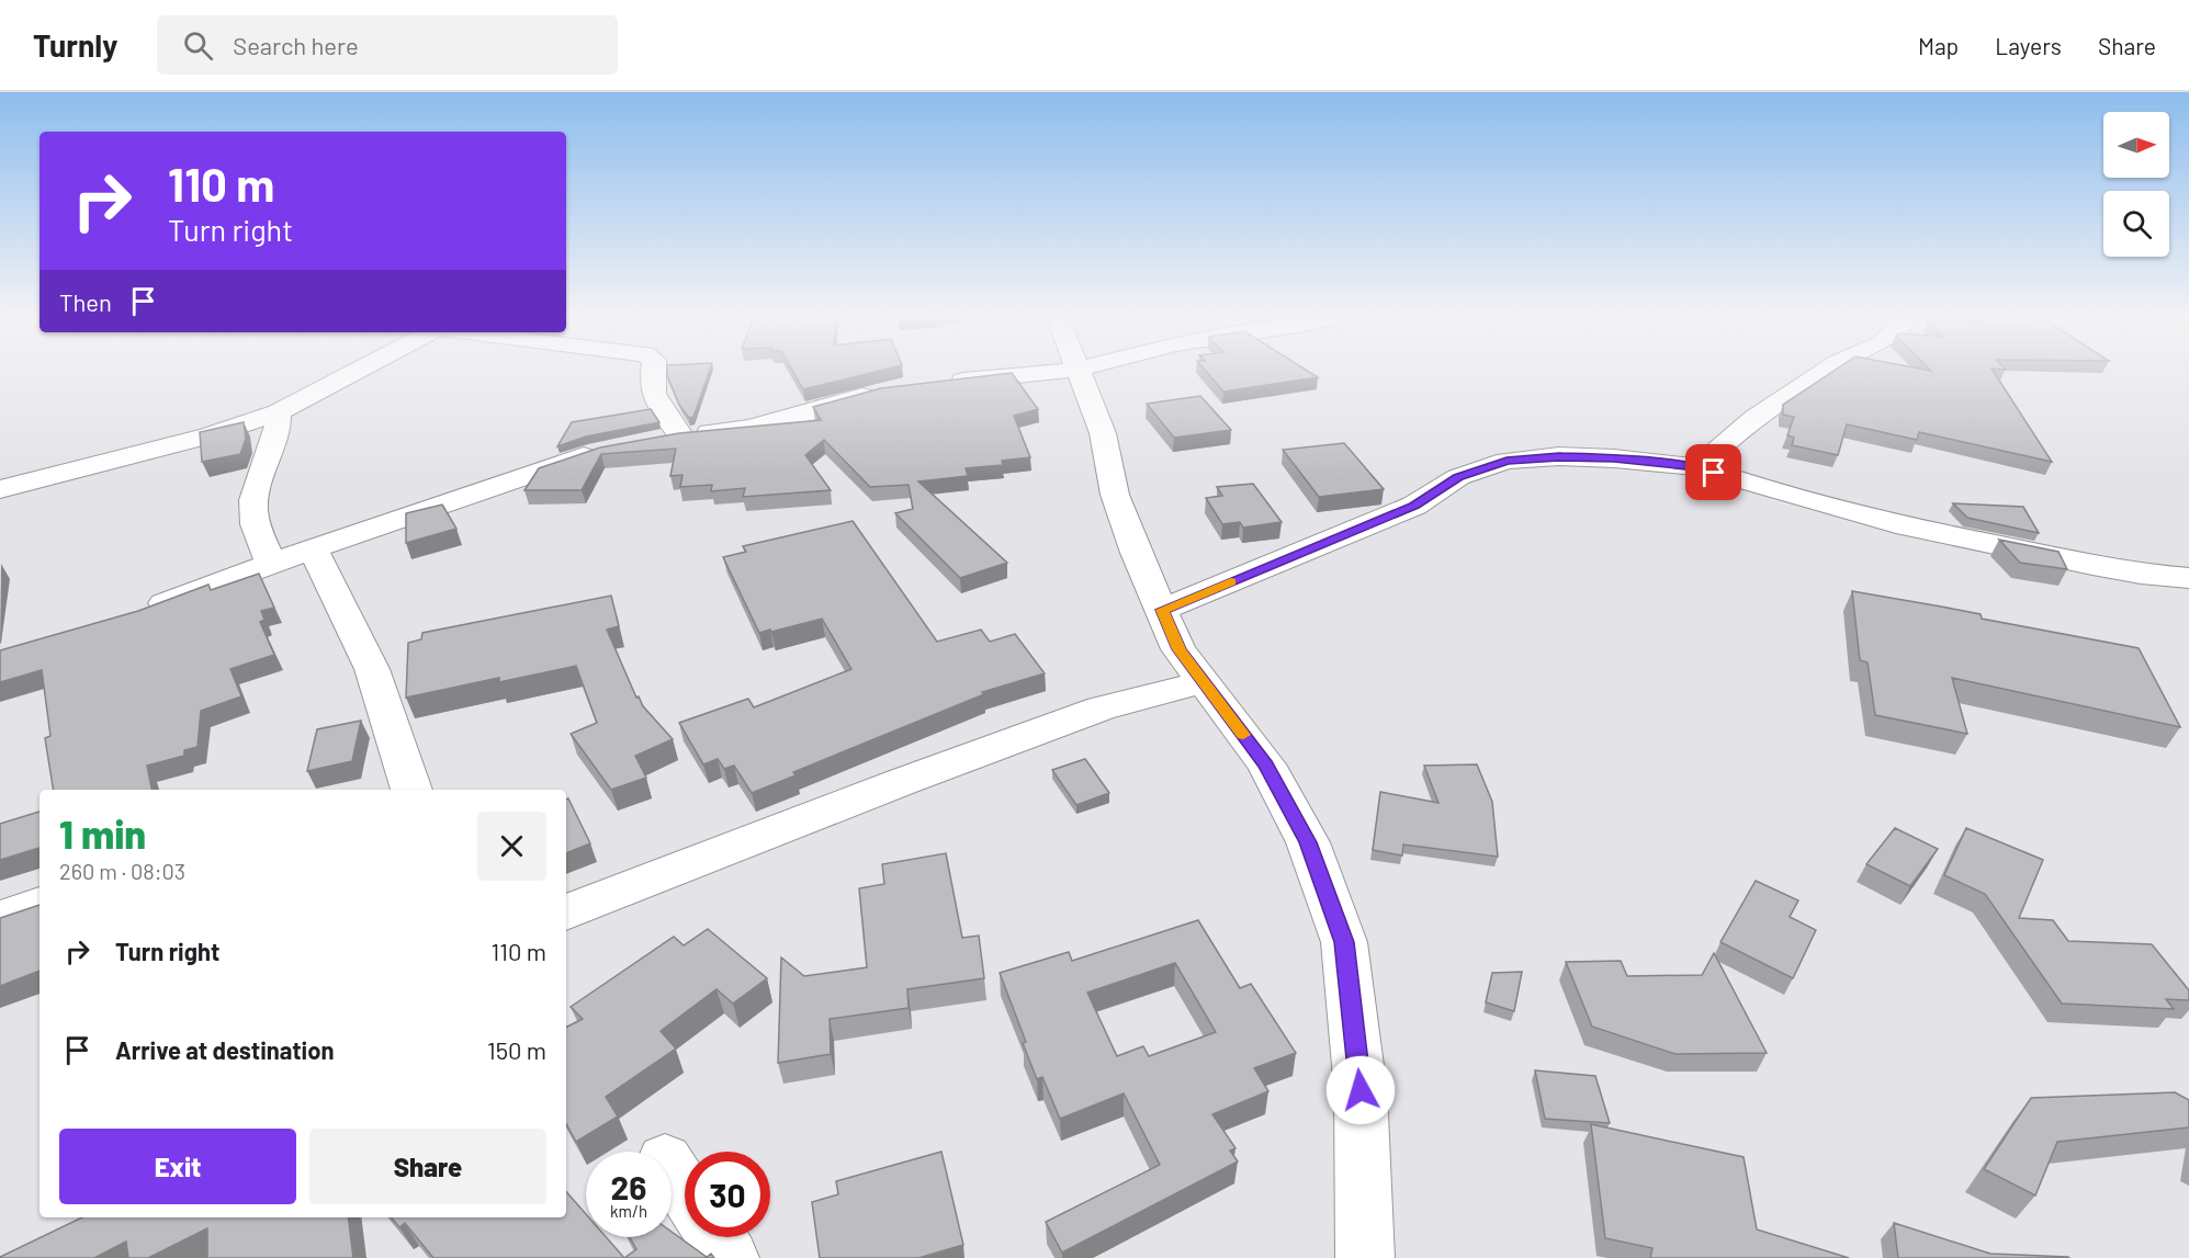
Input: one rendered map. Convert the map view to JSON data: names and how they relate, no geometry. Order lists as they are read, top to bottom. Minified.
{"north":"right","page":{"header":"Turnly","search":"Search here","nav":["Map","Layers","Share"],"turn":["110 m","Turn right"],"then":"Then","heading":["1 min","260 m · 08:03"],"list":[{"name":"Turn right","value":"110 m"},{"name":"Arrive at destination","value":"150 m"}],"buttons":["Exit","Share"],"speed":"26 km/h","limit":"30"}}
